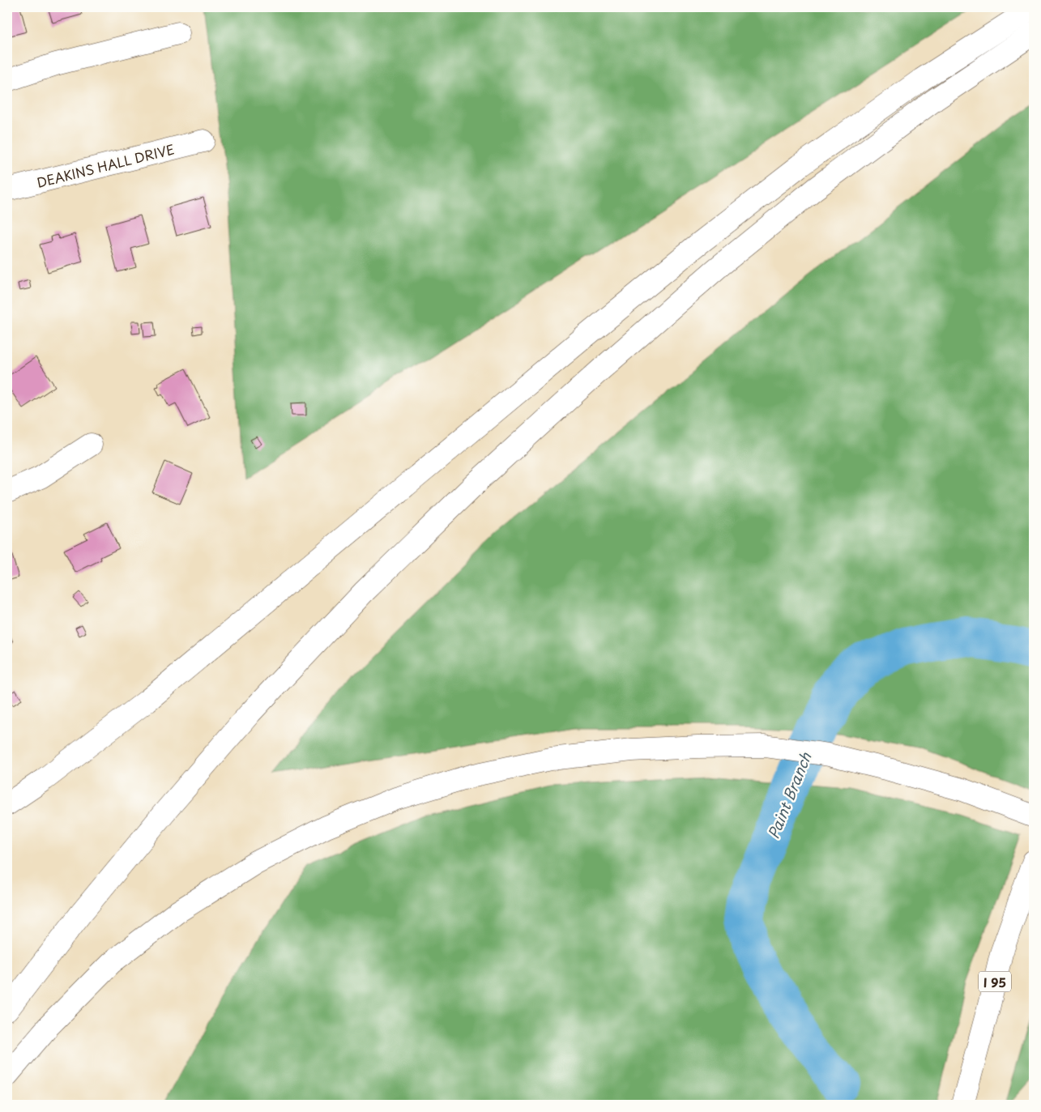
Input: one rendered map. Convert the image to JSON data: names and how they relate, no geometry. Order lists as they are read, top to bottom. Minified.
{"streets":{"main road":["DEAKINS HALL DRIVE","I 95"]},"water":["Paint Branch"]}
